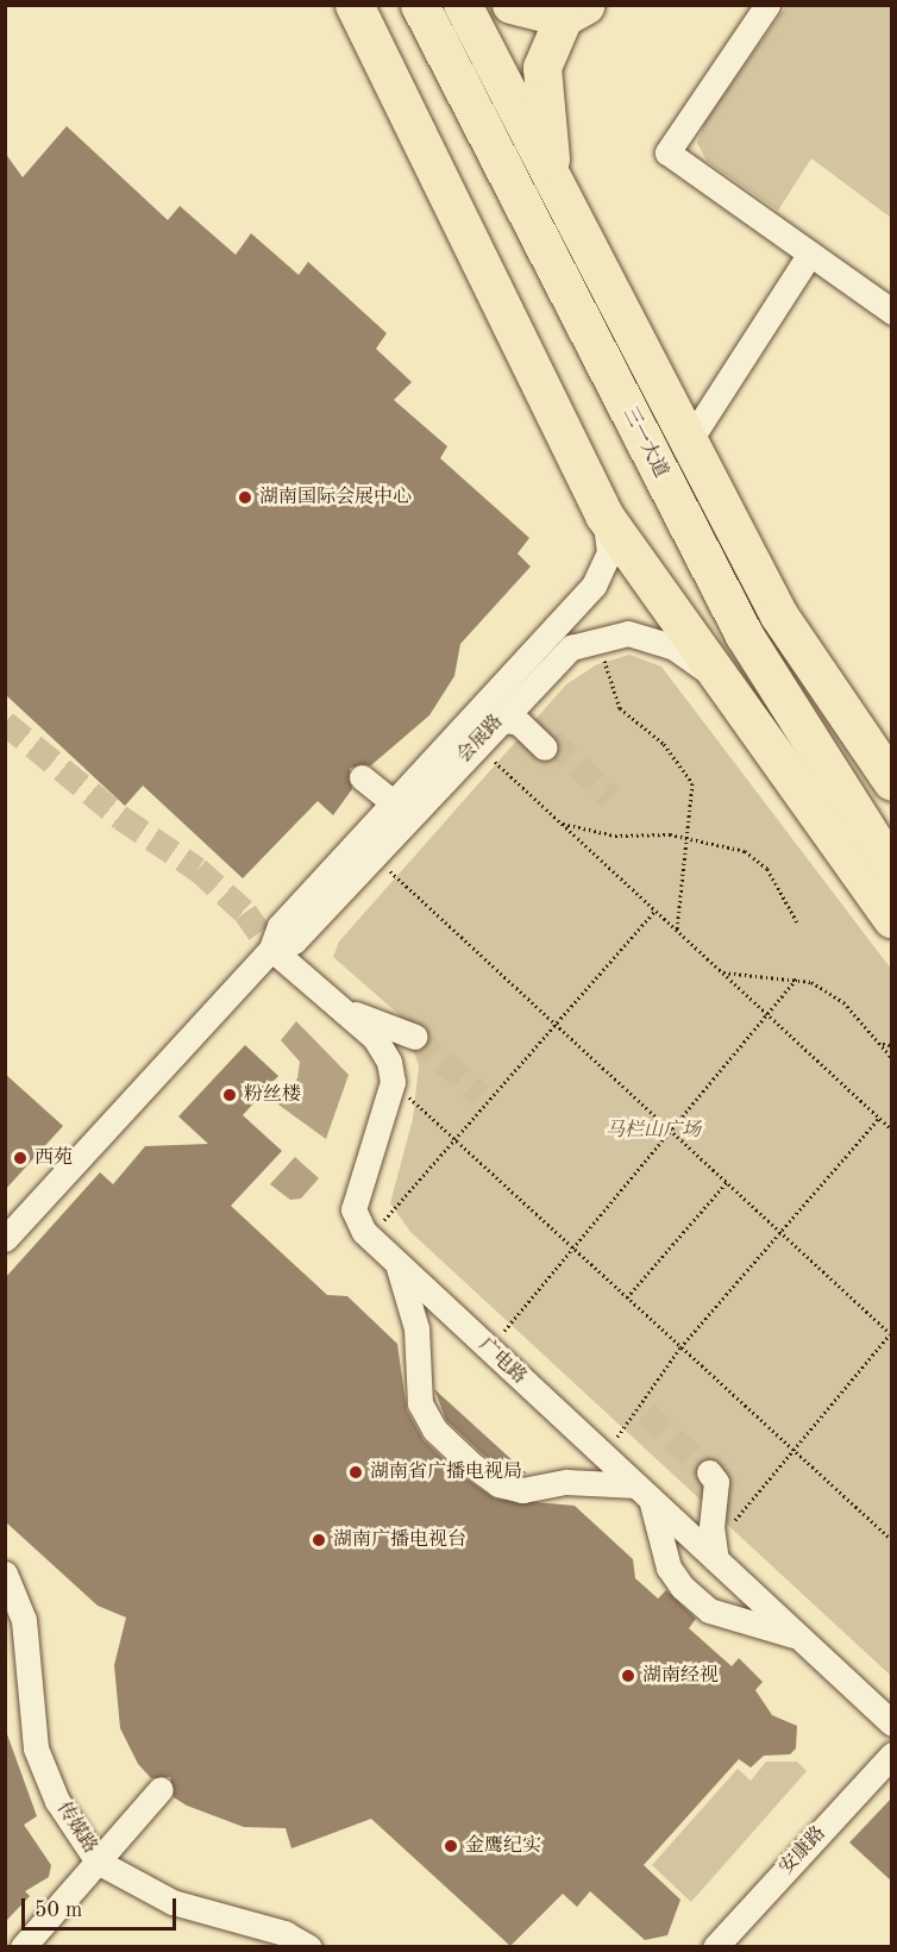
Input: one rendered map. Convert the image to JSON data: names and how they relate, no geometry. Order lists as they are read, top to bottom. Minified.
{"streets":{"highway":["三一大道"],"street":["会展路","广电路","传媒路","安康路"]},"parks":["马栏山广场"],"places":["湖南国际会展中心","粉丝楼","西苑","湖南省广播电视局","湖南广播电视台","湖南经视","金鹰纪实"],"scale_bar":"50 m"}
